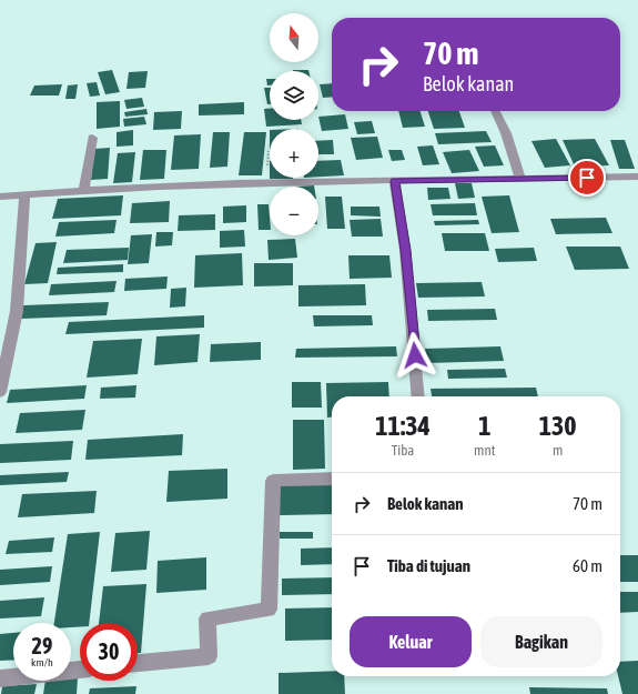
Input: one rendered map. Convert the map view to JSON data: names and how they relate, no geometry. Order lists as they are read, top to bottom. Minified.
{"north":"top","page":{"map_buttons":["+","−"],"turn":["70 m","Belok kanan"],"eta":["11:34","Tiba","1","mnt","130","m"],"list":[{"name":"Belok kanan","value":"70 m"},{"name":"Tiba di tujuan","value":"60 m"}],"buttons":["Keluar","Bagikan"],"speed":"29 km/h","limit":"30"}}
